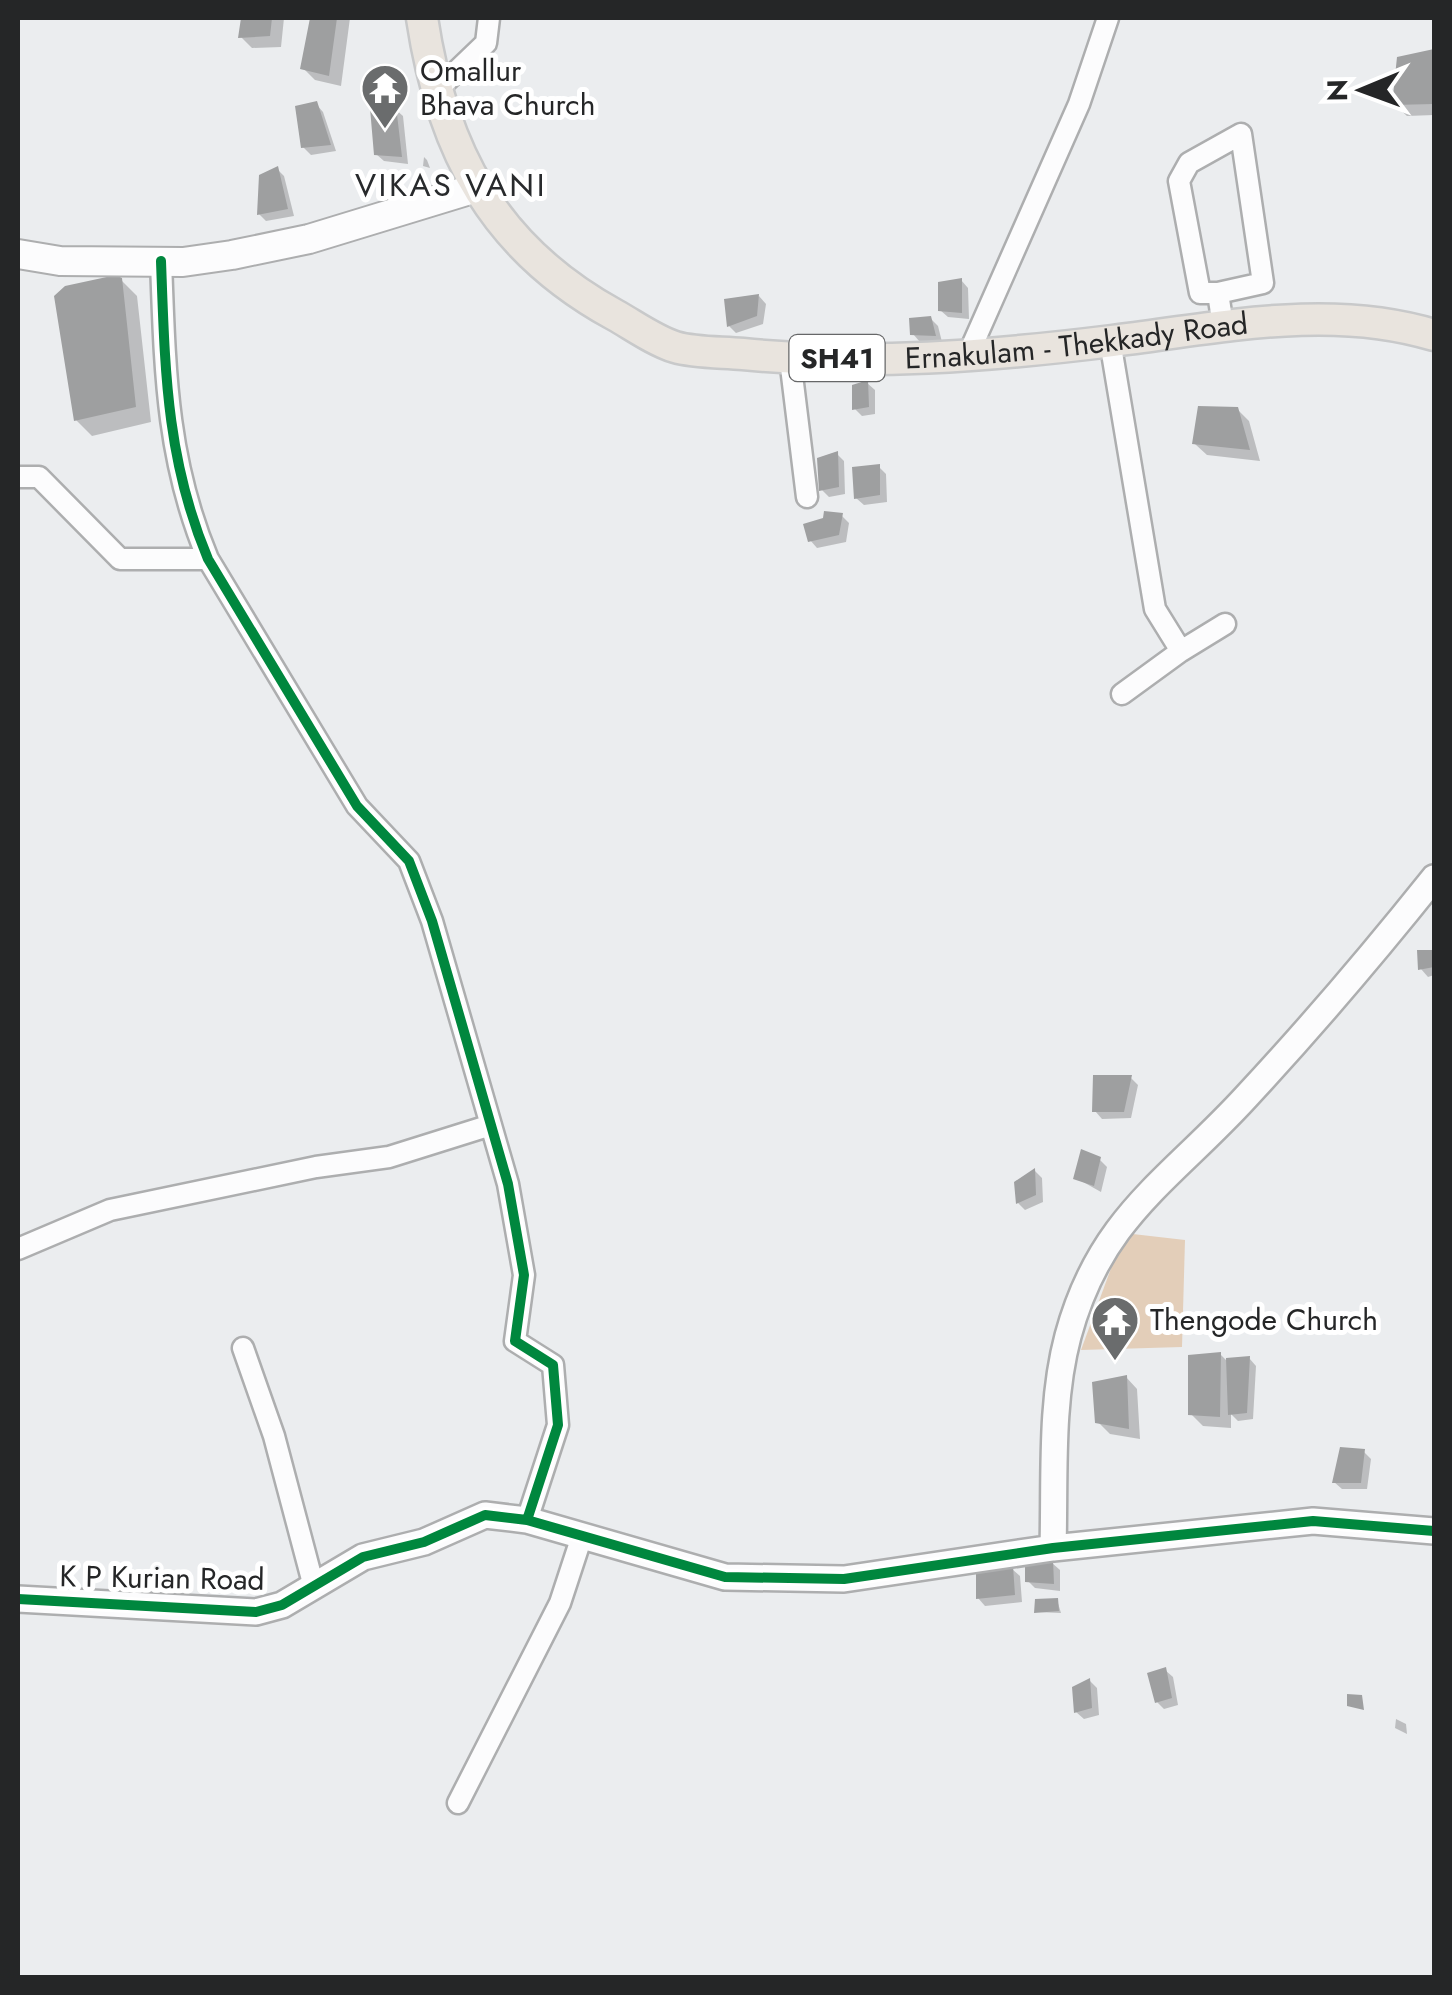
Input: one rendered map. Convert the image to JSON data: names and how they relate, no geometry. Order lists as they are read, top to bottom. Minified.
{"streets":{"main road":["Ernakulam - Thekkady Road","SH41"],"street":["K P Kurian Road"]},"districts":["VIKAS VANI"],"places":{"temple":["Omallur Bhava Church","Thengode Church"]},"north":"left"}
